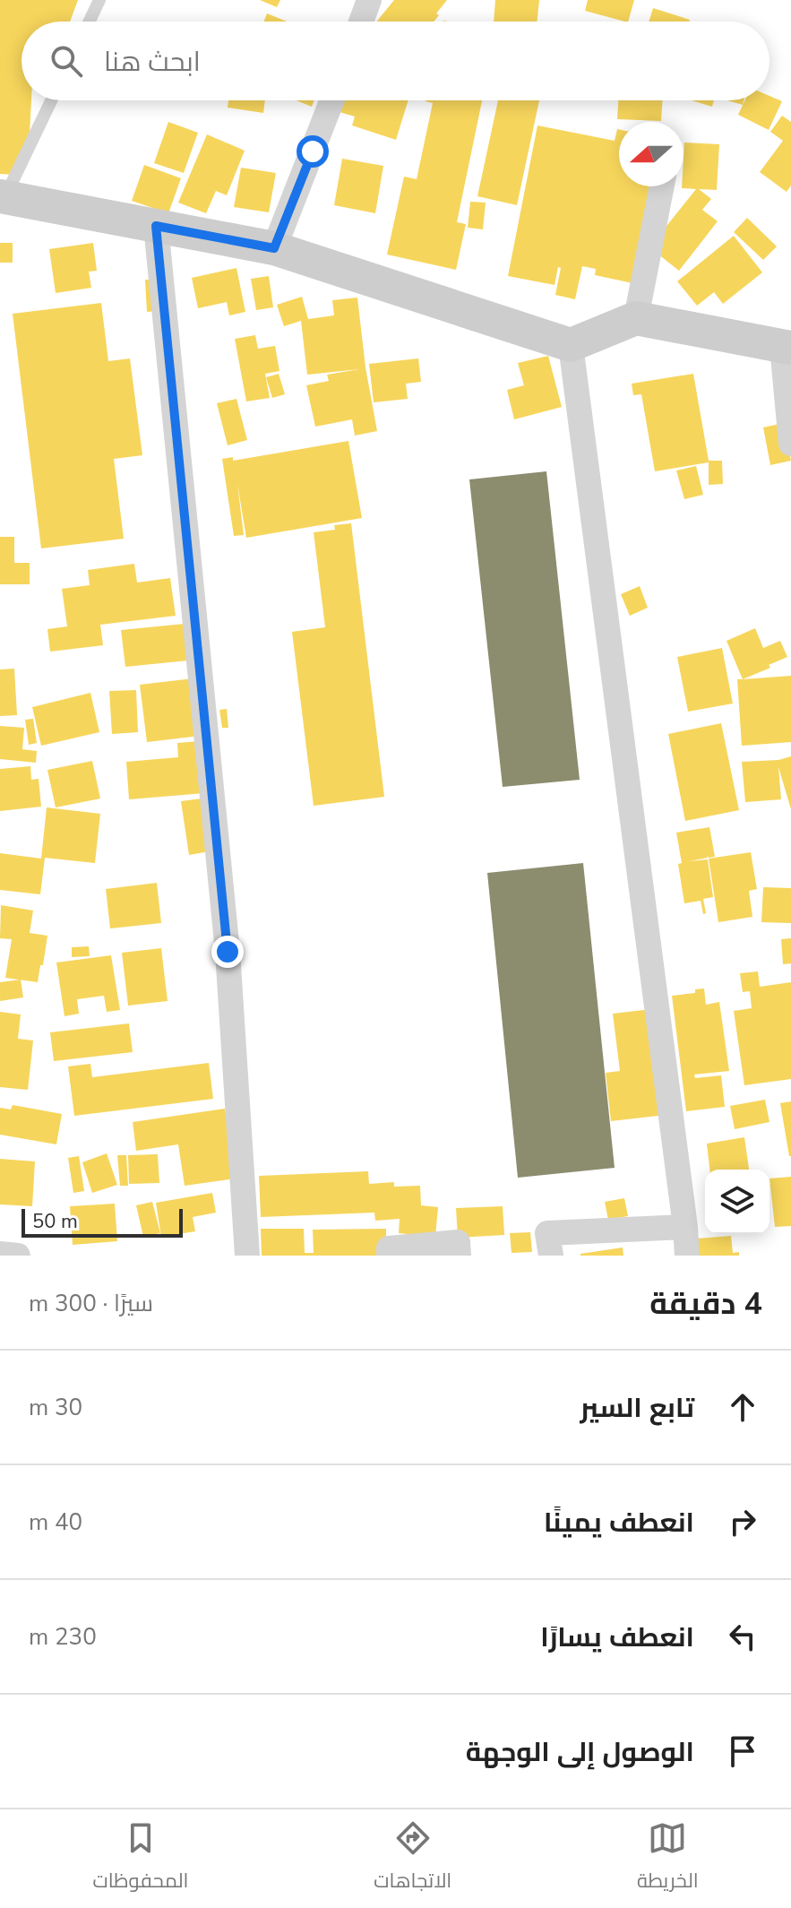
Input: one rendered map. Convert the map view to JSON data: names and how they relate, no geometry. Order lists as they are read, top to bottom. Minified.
{"scale_bar":"50 m","north":"left","page":{"search":"ابحث هنا","scale":"50 m","heading":["4 دقيقة","سيرًا · 300 m"],"list":[["تابع السير","30 m"],["انعطف يمينًا","40 m"],["انعطف يسارًا","230 m"],"الوصول إلى الوجهة"],"nav":["الخريطة","الاتجاهات","المحفوظات"]}}
